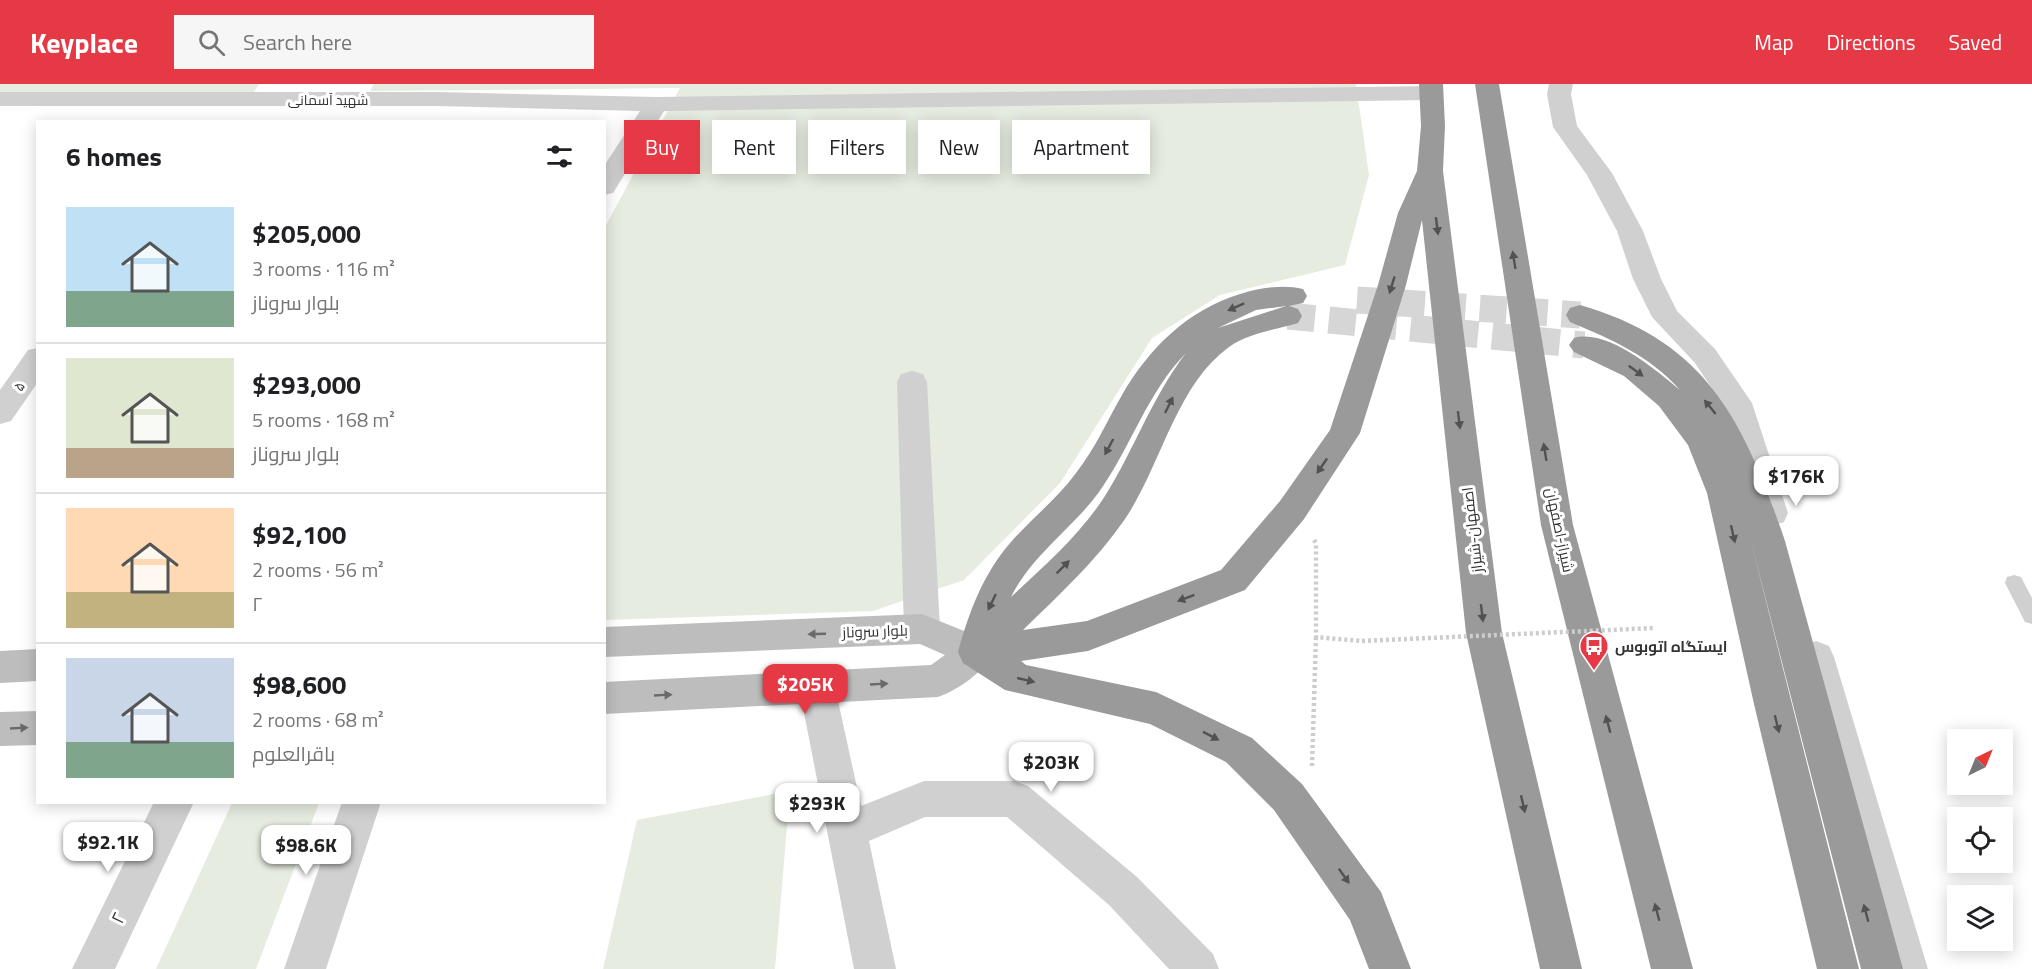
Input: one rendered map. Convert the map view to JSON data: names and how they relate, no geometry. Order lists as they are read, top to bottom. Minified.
{"streets":{"highway":["اصفهان-شیراز","شیراز-اصفهان"],"street":["شهید آسمانی","۵","بلوار سروناز","۲"]},"crossings":[["شهید آسمانی","اصفهان-شیراز"]],"one_way":["اصفهان-شیراز","شیراز-اصفهان"],"places":{"bus stop":["ایستگاه اتوبوس"]},"north":"top right","page":{"header":"Keyplace","search":"Search here","nav":["Map","Directions","Saved"],"chip":["Buy","Rent","Filters","New","Apartment"],"heading":"6 homes","list":[{"name":"$205,000","note":"3 rooms · 116 m² · بلوار سروناز"},{"name":"$293,000","note":"5 rooms · 168 m² · بلوار سروناز"},{"name":"$92,100","note":"2 rooms · 56 m² · ۲"},{"name":"$98,600","note":"2 rooms · 68 m² · باقرالعلوم"}],"price":["$176K","$205K","$203K","$293K","$92.1K","$98.6K"]}}
